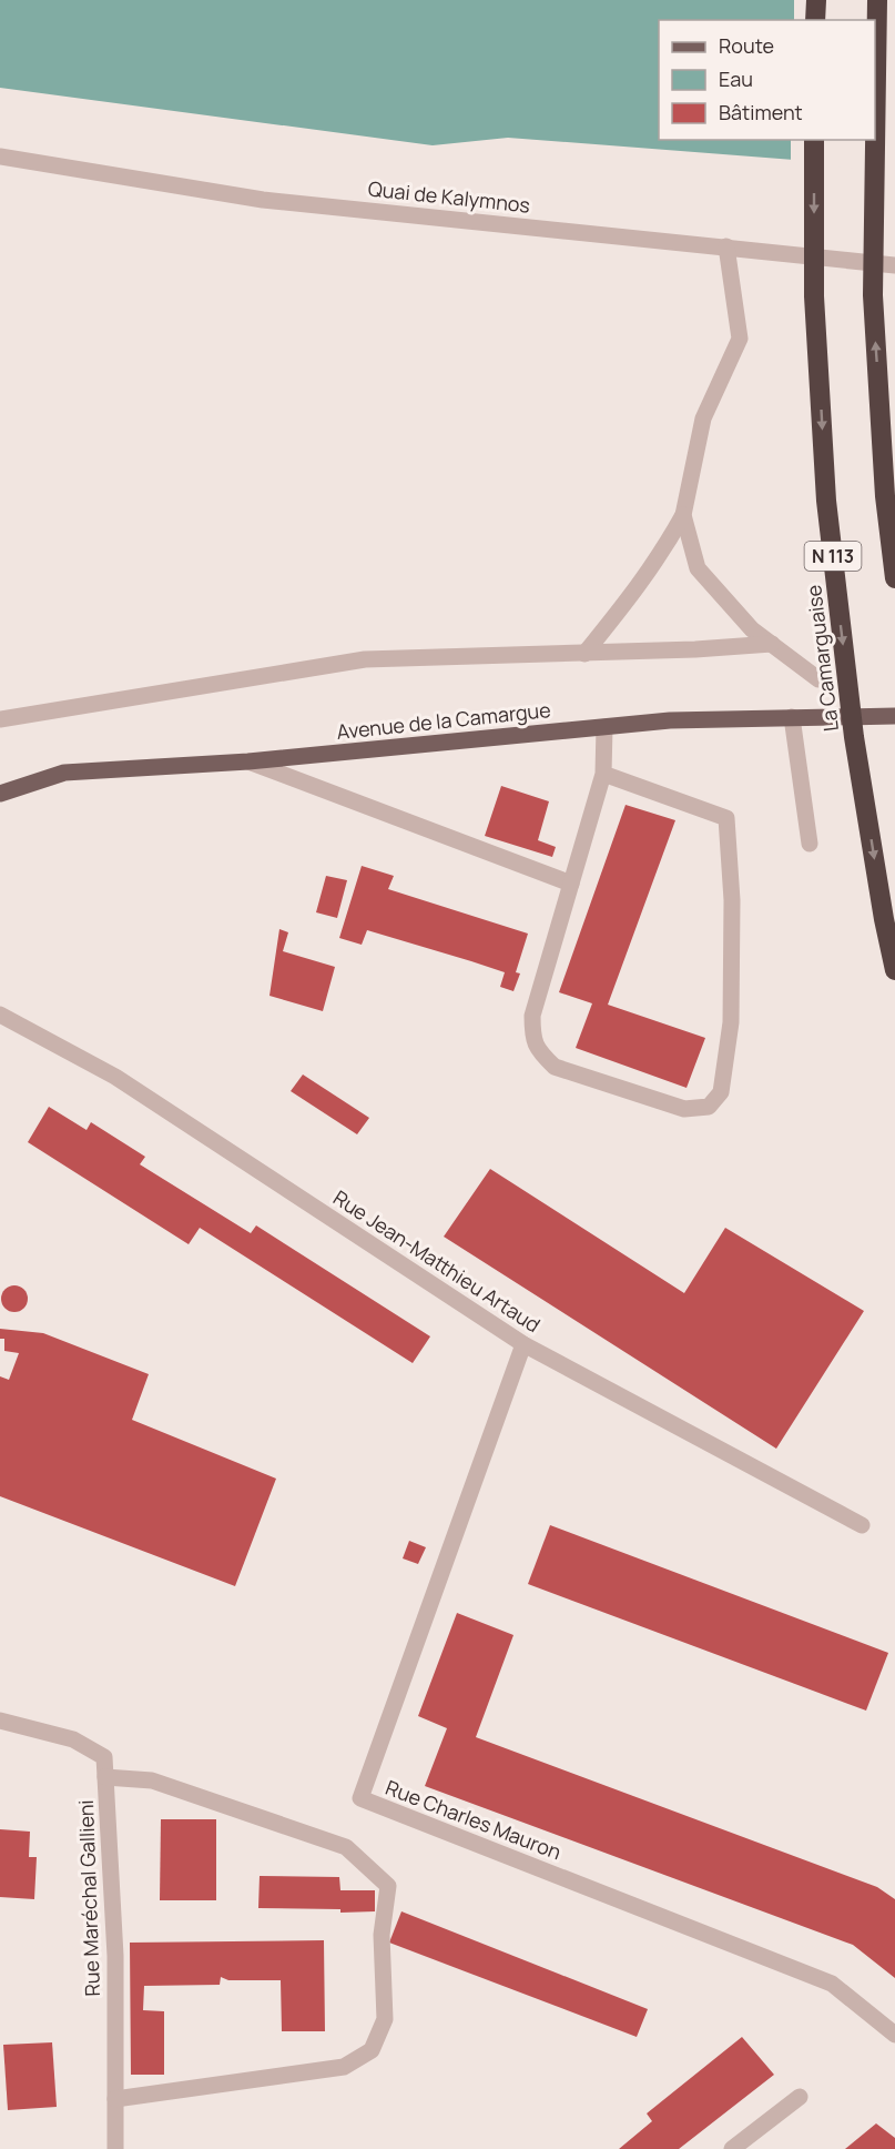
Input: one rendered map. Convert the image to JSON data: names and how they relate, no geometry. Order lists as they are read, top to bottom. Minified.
{"streets":{"highway":["N 113","La Camarguaise"],"main road":["Avenue de la Camargue"],"street":["Quai de Kalymnos","Rue Jean-Matthieu Artaud","Rue Charles Mauron","Rue Maréchal Gallieni"]},"crossings":[["Rue Jean-Matthieu Artaud","Rue Charles Mauron"]],"legend":["Route","Eau","Bâtiment"]}
